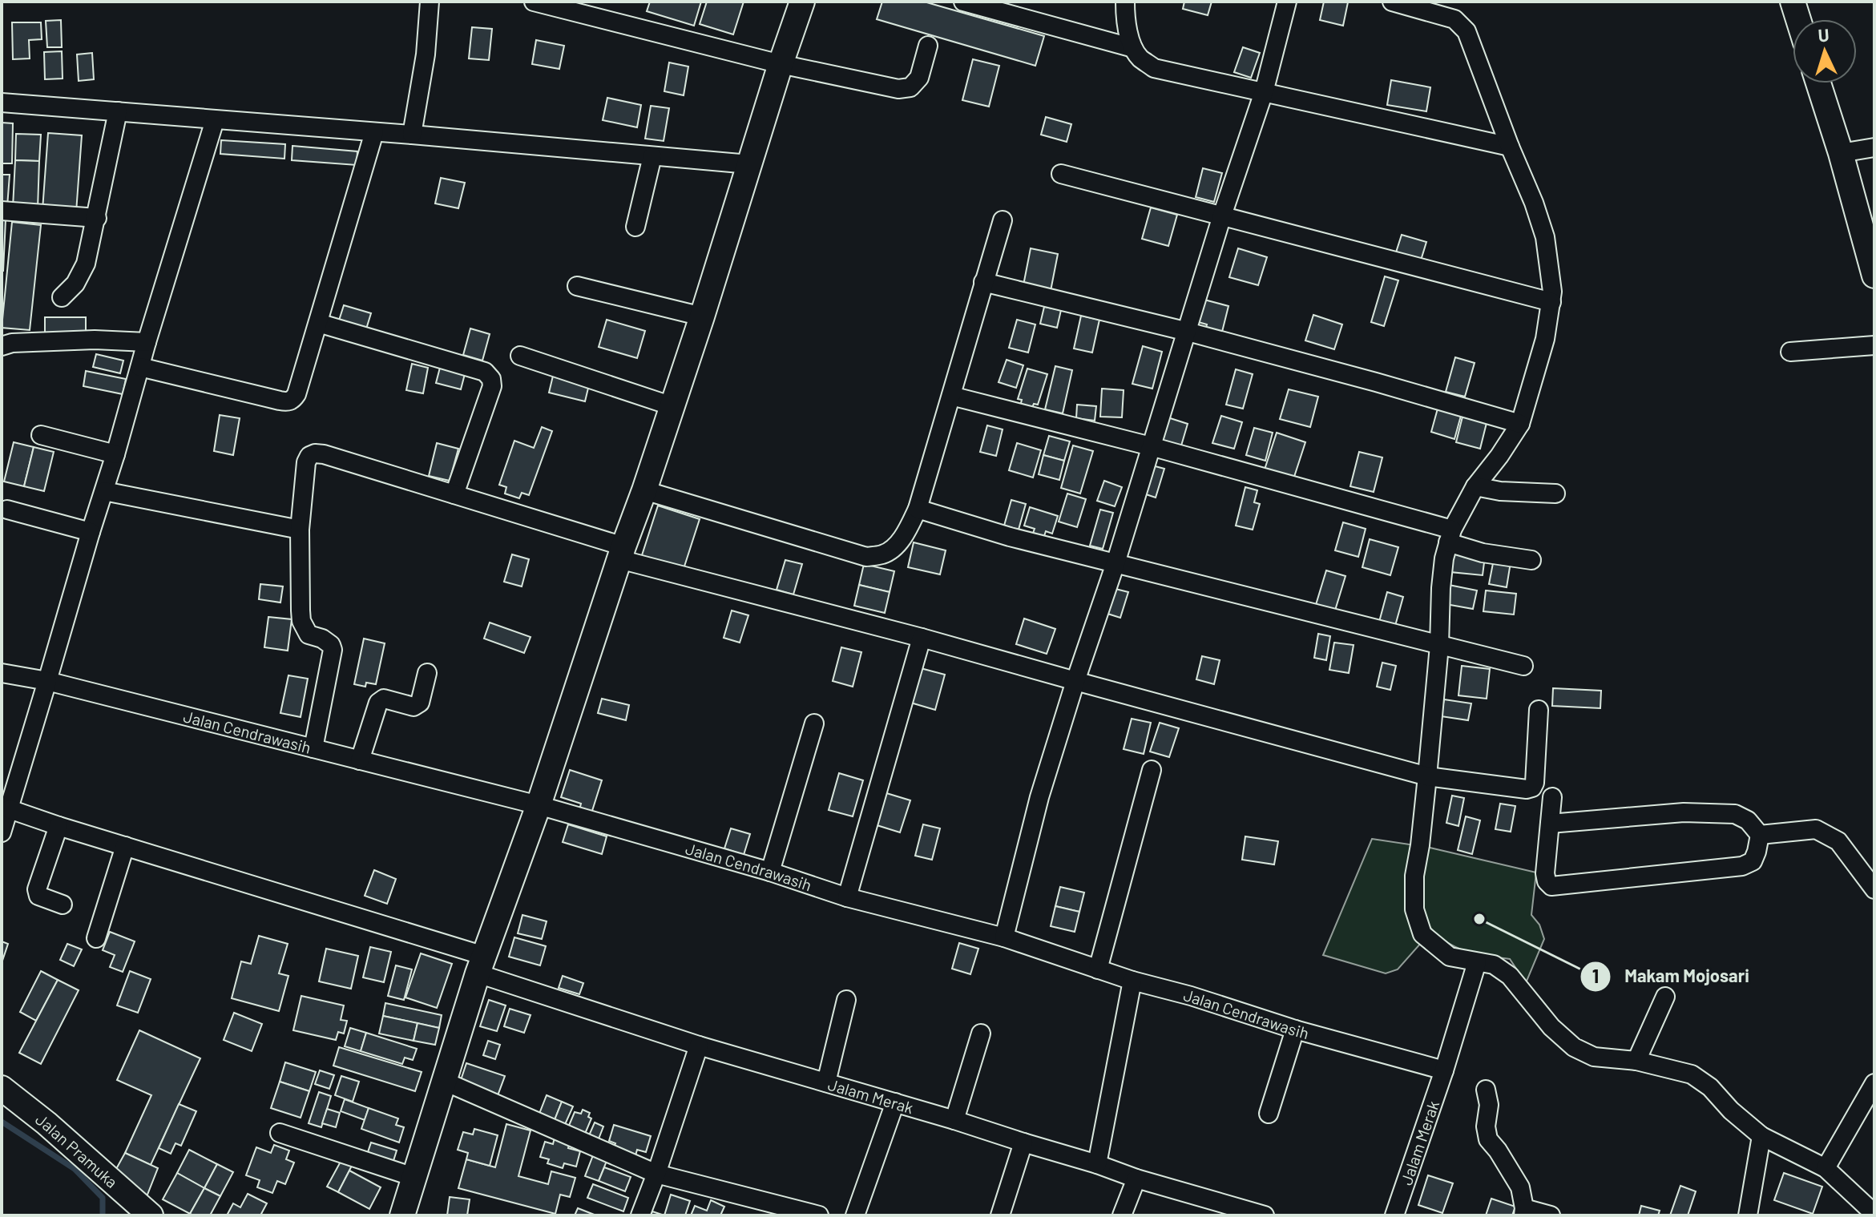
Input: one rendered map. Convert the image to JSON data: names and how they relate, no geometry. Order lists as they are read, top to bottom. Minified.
{"streets":{"main road":["Jalan Pramuka"],"street":["Jalan Cendrawasih","Jalam Merak"]},"crossings":[["Jalan Cendrawasih","Jalam Merak"]],"places":["Makam Mojosari"],"north":"top"}
